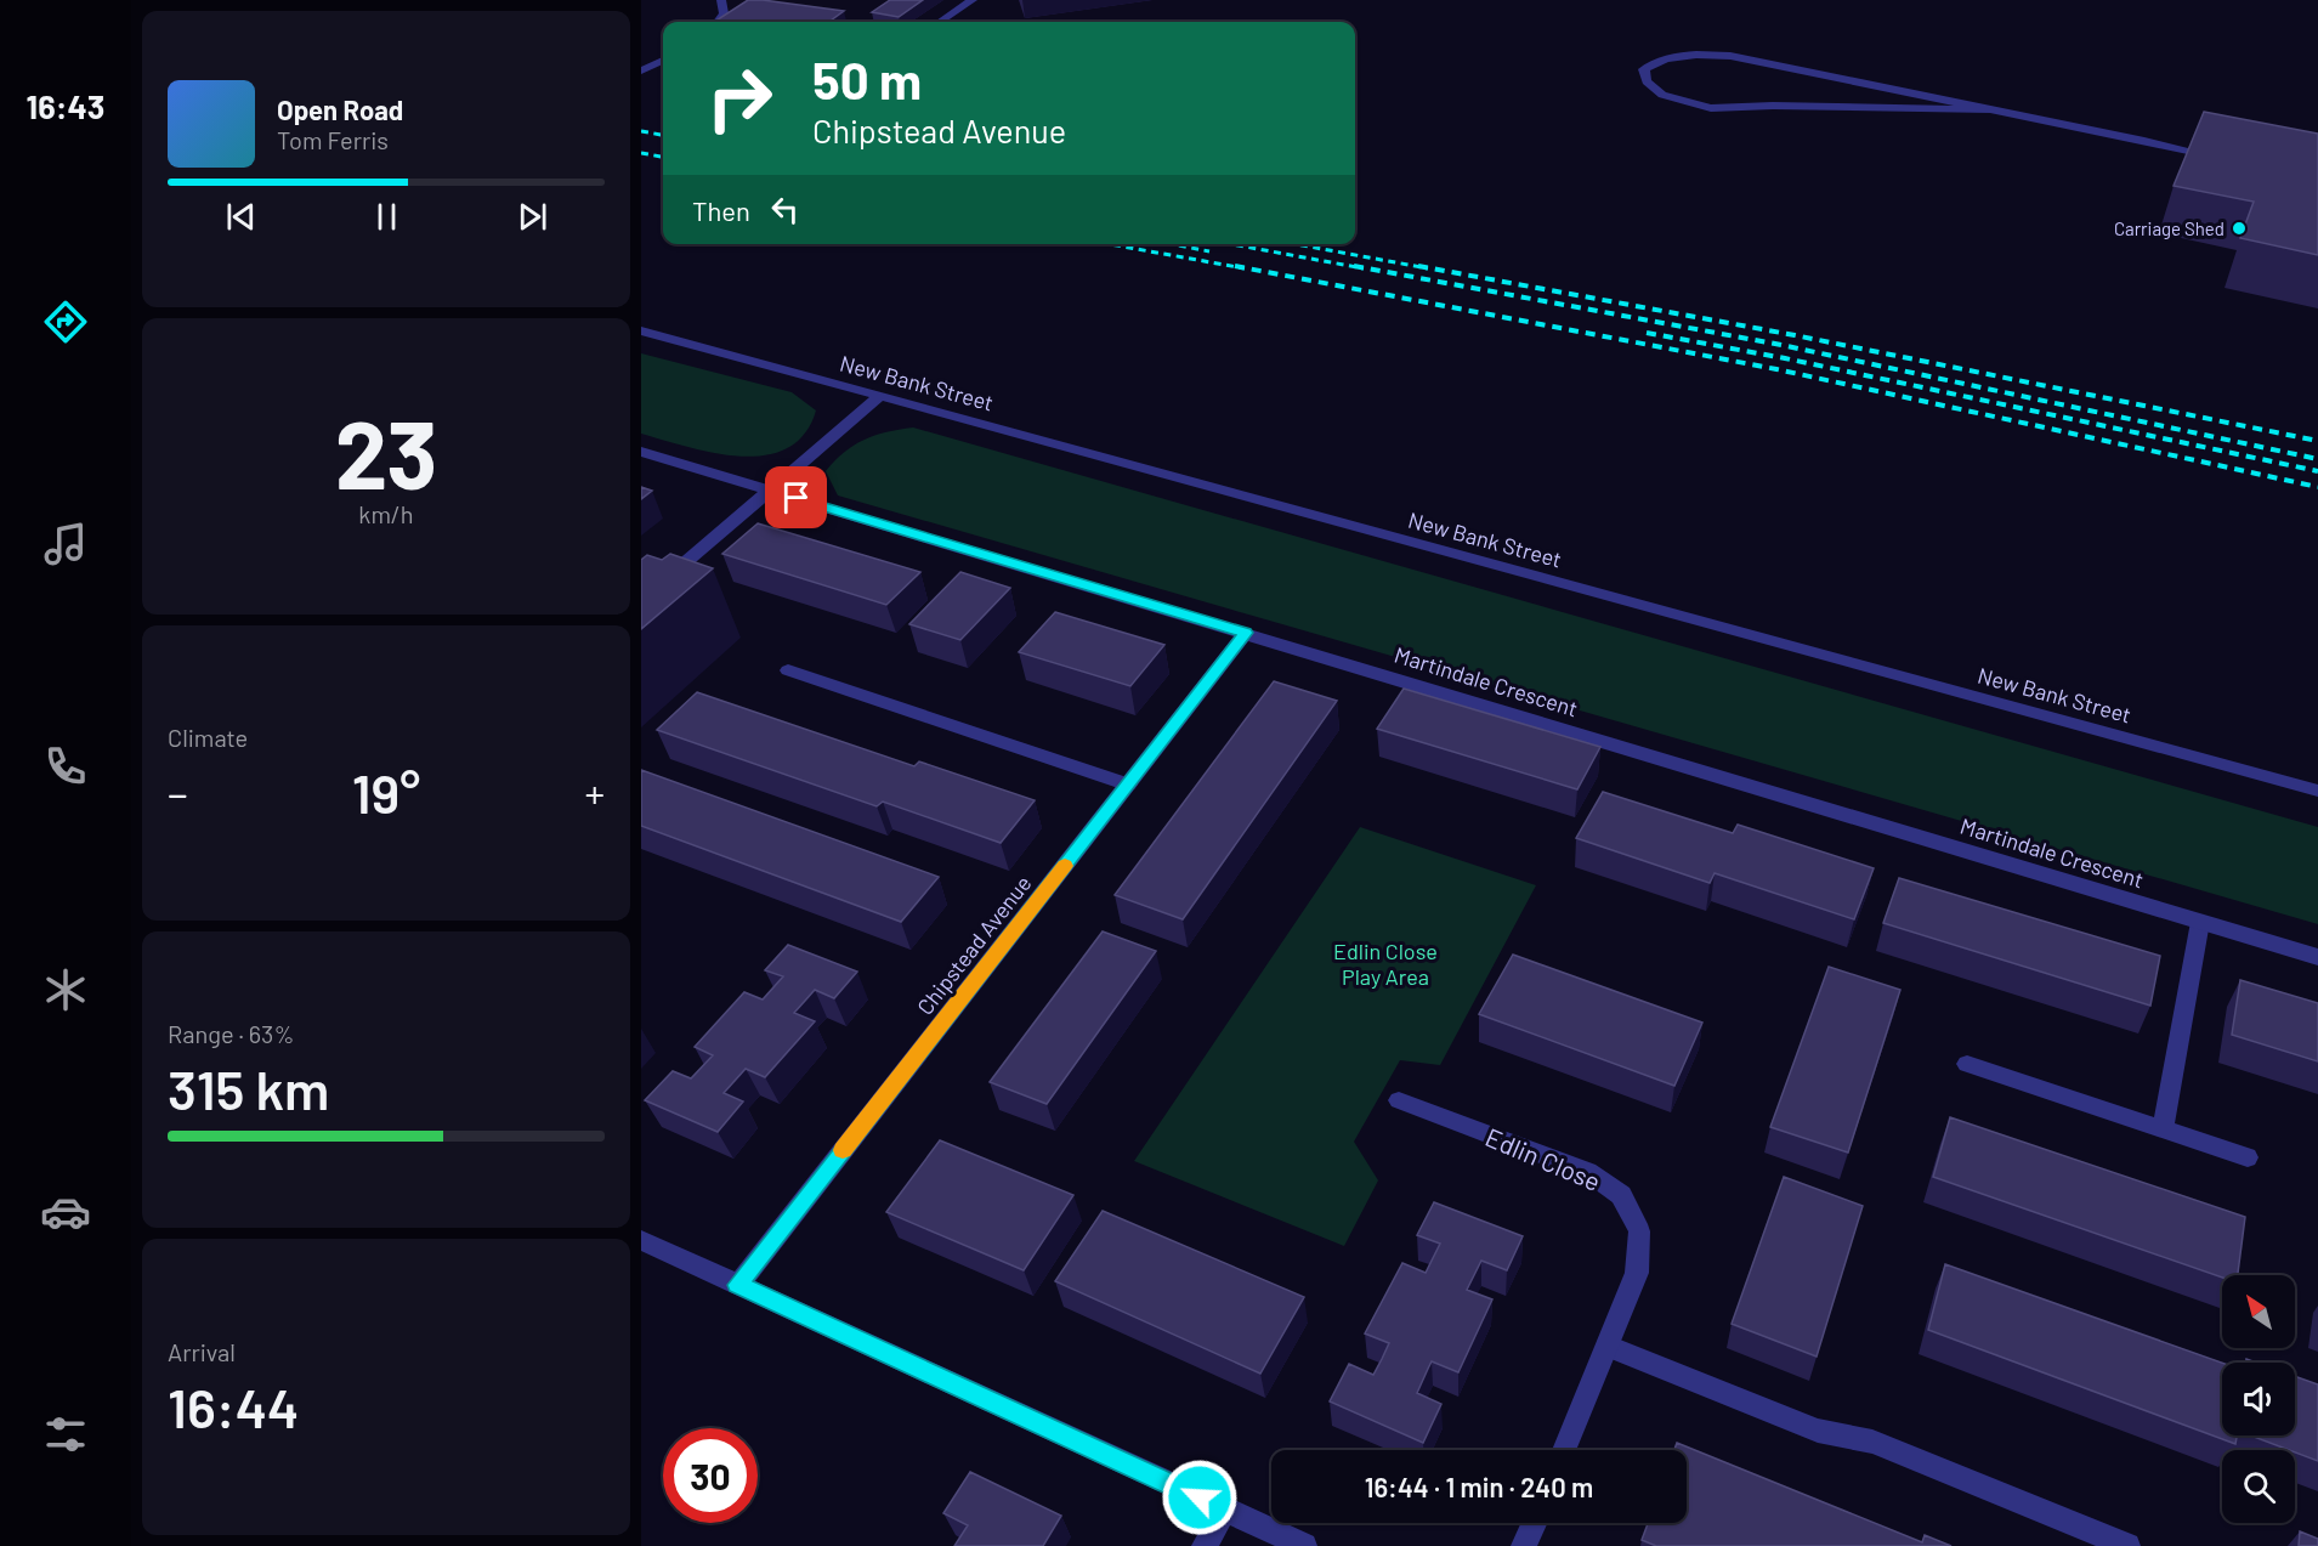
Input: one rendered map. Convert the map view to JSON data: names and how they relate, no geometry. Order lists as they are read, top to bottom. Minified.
{"streets":{"street":["New Bank Street","Martindale Crescent","Chipstead Avenue","Edlin Close"]},"crossings":[["Martindale Crescent","Chipstead Avenue"]],"parks":["Edlin Close Play Area"],"places":["Carriage Shed"],"north":"top left","page":{"tabs":"16:43","turn":["50 m","Chipstead Avenue"],"song":["Open Road","Tom Ferris"],"then":"Then","tile":[["23","km/h"],"Climate",["Range · 63%","315 km"],["Arrival","16:44"]],"heat":["−","19°","+"],"limit":"30","trip":"16:44 · 1 min · 240 m"}}
